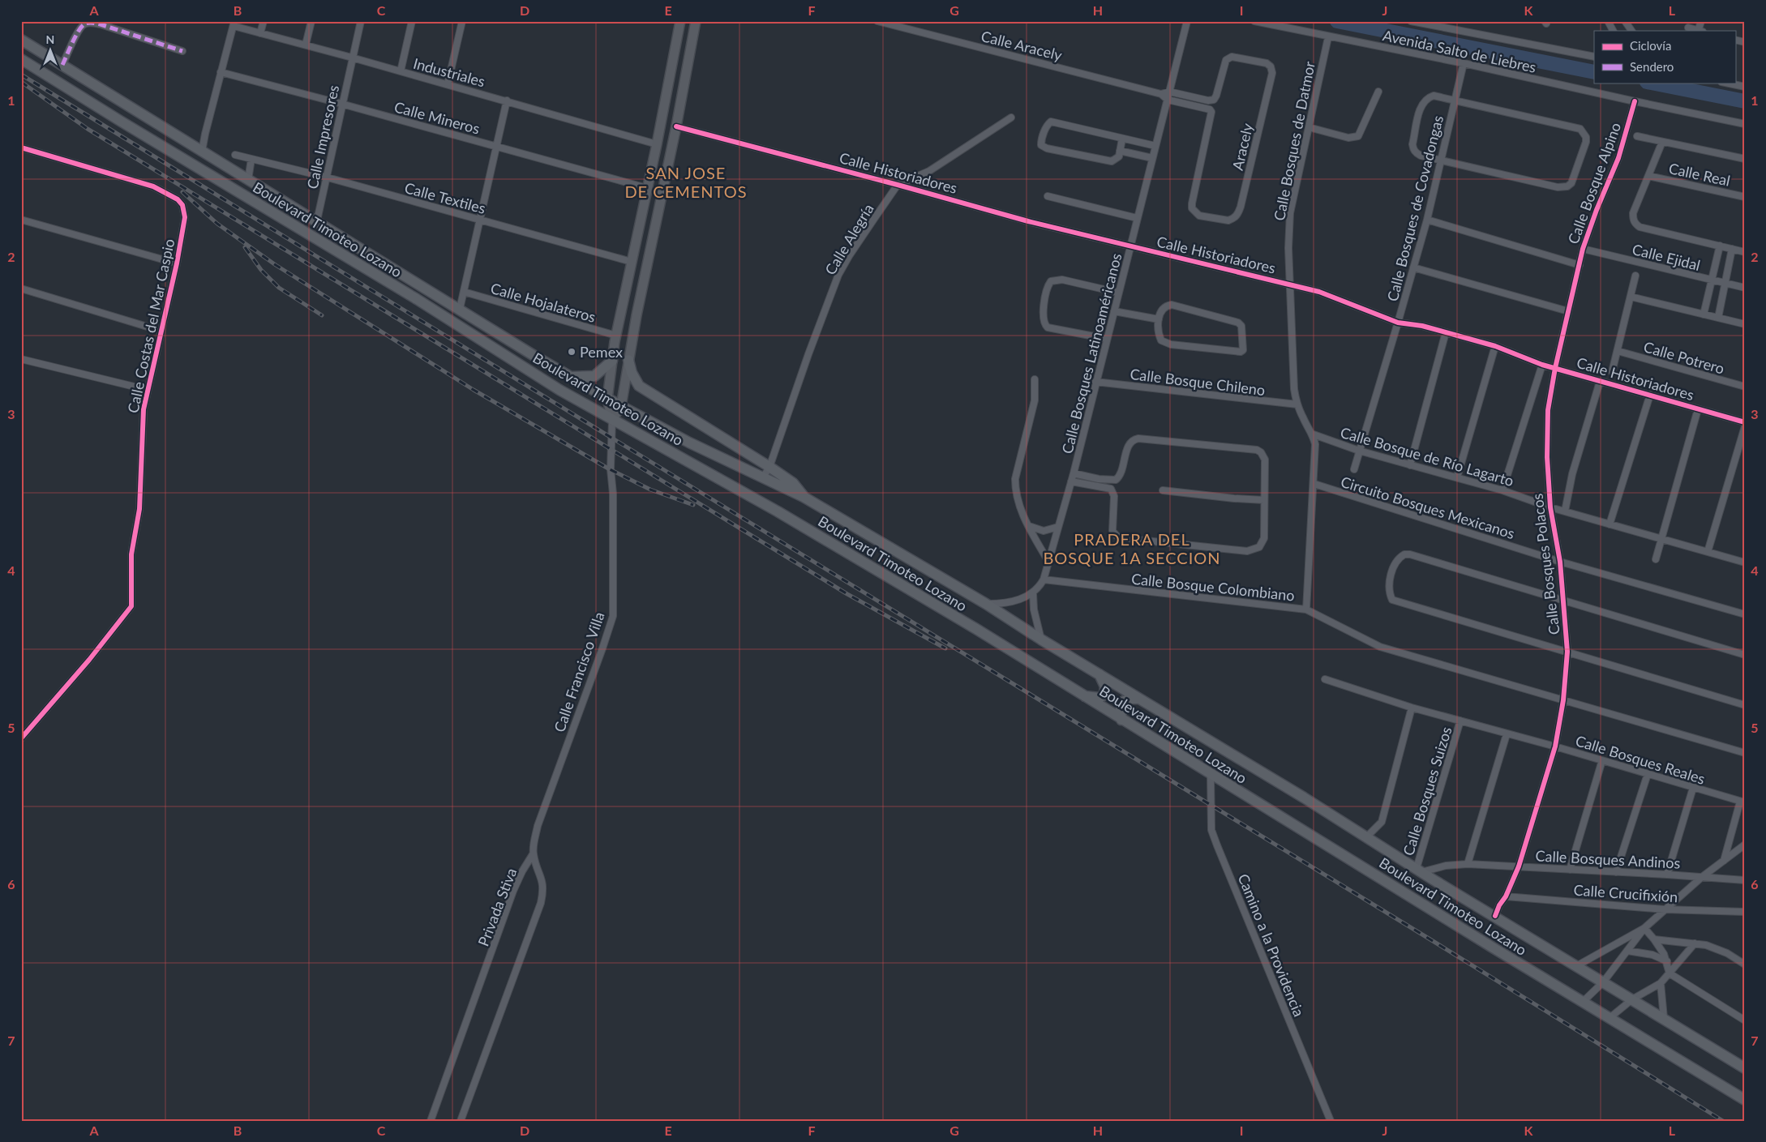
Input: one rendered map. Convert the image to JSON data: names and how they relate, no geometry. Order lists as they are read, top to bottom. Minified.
{"streets":{"main road":["Boulevard Timoteo Lozano"],"street":["Calle Aracely","Avenida Salto de Liebres","Industriales","Calle Mineros","Calle Impresores","Calle Bosques de Datmor","Aracely","Calle Historiadores","Calle Real","Calle Bosque Alpino","Calle Textiles","Calle Bosques de Covadongas","Calle Alegría","Calle Ejidal","Calle Hojalateros","Calle Costas del Mar Caspio","Calle Bosques Latinoaméricanos","Calle Potrero","Calle Bosque Chileno","Calle Bosque de Río Lagarto","Circuito Bosques Mexicanos","Calle Bosques Polacos","Calle Bosque Colombiano","Calle Francisco Villa","Calle Bosques Reales","Calle Bosques Suizos","Calle Bosques Andinos","Calle Crucifixión","Privada Stiva","Camino a la Providencia"]},"crossings":[["Calle Aracely","Aracely"],["Calle Aracely","Calle Bosques Latinoaméricanos"],["Avenida Salto de Liebres","Calle Bosques de Datmor"],["Avenida Salto de Liebres","Calle Bosque Alpino"],["Avenida Salto de Liebres","Calle Bosques de Covadongas"],["Industriales","Calle Impresores"],["Calle Mineros","Calle Impresores"],["Calle Impresores","Calle Textiles"],["Calle Impresores","Boulevard Timoteo Lozano"],["Calle Bosques de Datmor","Calle Historiadores"],["Calle Bosques de Datmor","Calle Bosque Chileno"],["Calle Bosques de Datmor","Calle Bosque de Río Lagarto"],["Calle Bosques de Datmor","Circuito Bosques Mexicanos"],["Calle Bosques de Datmor","Calle Bosque Colombiano"],["Aracely","Calle Bosques Latinoaméricanos"],["Calle Historiadores","Calle Bosque Alpino"],["Calle Historiadores","Calle Bosques de Covadongas"],["Calle Historiadores","Calle Alegría"],["Calle Historiadores","Calle Bosques Latinoaméricanos"],["Calle Historiadores","Calle Bosques Polacos"],["Calle Bosque Alpino","Calle Ejidal"],["Calle Bosque Alpino","Calle Bosques Polacos"],["Calle Bosques de Covadongas","Calle Bosque de Río Lagarto"],["Boulevard Timoteo Lozano","Calle Alegría"],["Boulevard Timoteo Lozano","Calle Bosques Polacos"],["Boulevard Timoteo Lozano","Calle Francisco Villa"],["Boulevard Timoteo Lozano","Calle Bosques Suizos"],["Boulevard Timoteo Lozano","Calle Bosques Andinos"],["Boulevard Timoteo Lozano","Camino a la Providencia"],["Calle Bosques Latinoaméricanos","Calle Bosque Chileno"],["Calle Bosques Latinoaméricanos","Calle Bosque Colombiano"],["Calle Bosque de Río Lagarto","Calle Bosques Polacos"],["Circuito Bosques Mexicanos","Calle Bosques Polacos"],["Calle Bosques Polacos","Calle Bosques Reales"],["Calle Bosques Polacos","Calle Bosques Andinos"],["Calle Bosques Polacos","Calle Crucifixión"],["Calle Francisco Villa","Privada Stiva"],["Calle Bosques Reales","Calle Bosques Suizos"],["Calle Bosques Suizos","Calle Bosques Andinos"]],"districts":["SAN JOSE DE CEMENTOS","PRADERA DEL BOSQUE 1A SECCION"],"places":["Pemex"],"legend":["Ciclovía","Sendero"],"north":"top","grid":{"columns":["A","B","C","D","E","F","G","H","I","J","K","L"],"rows":["1","2","3","4","5","6","7"]}}
